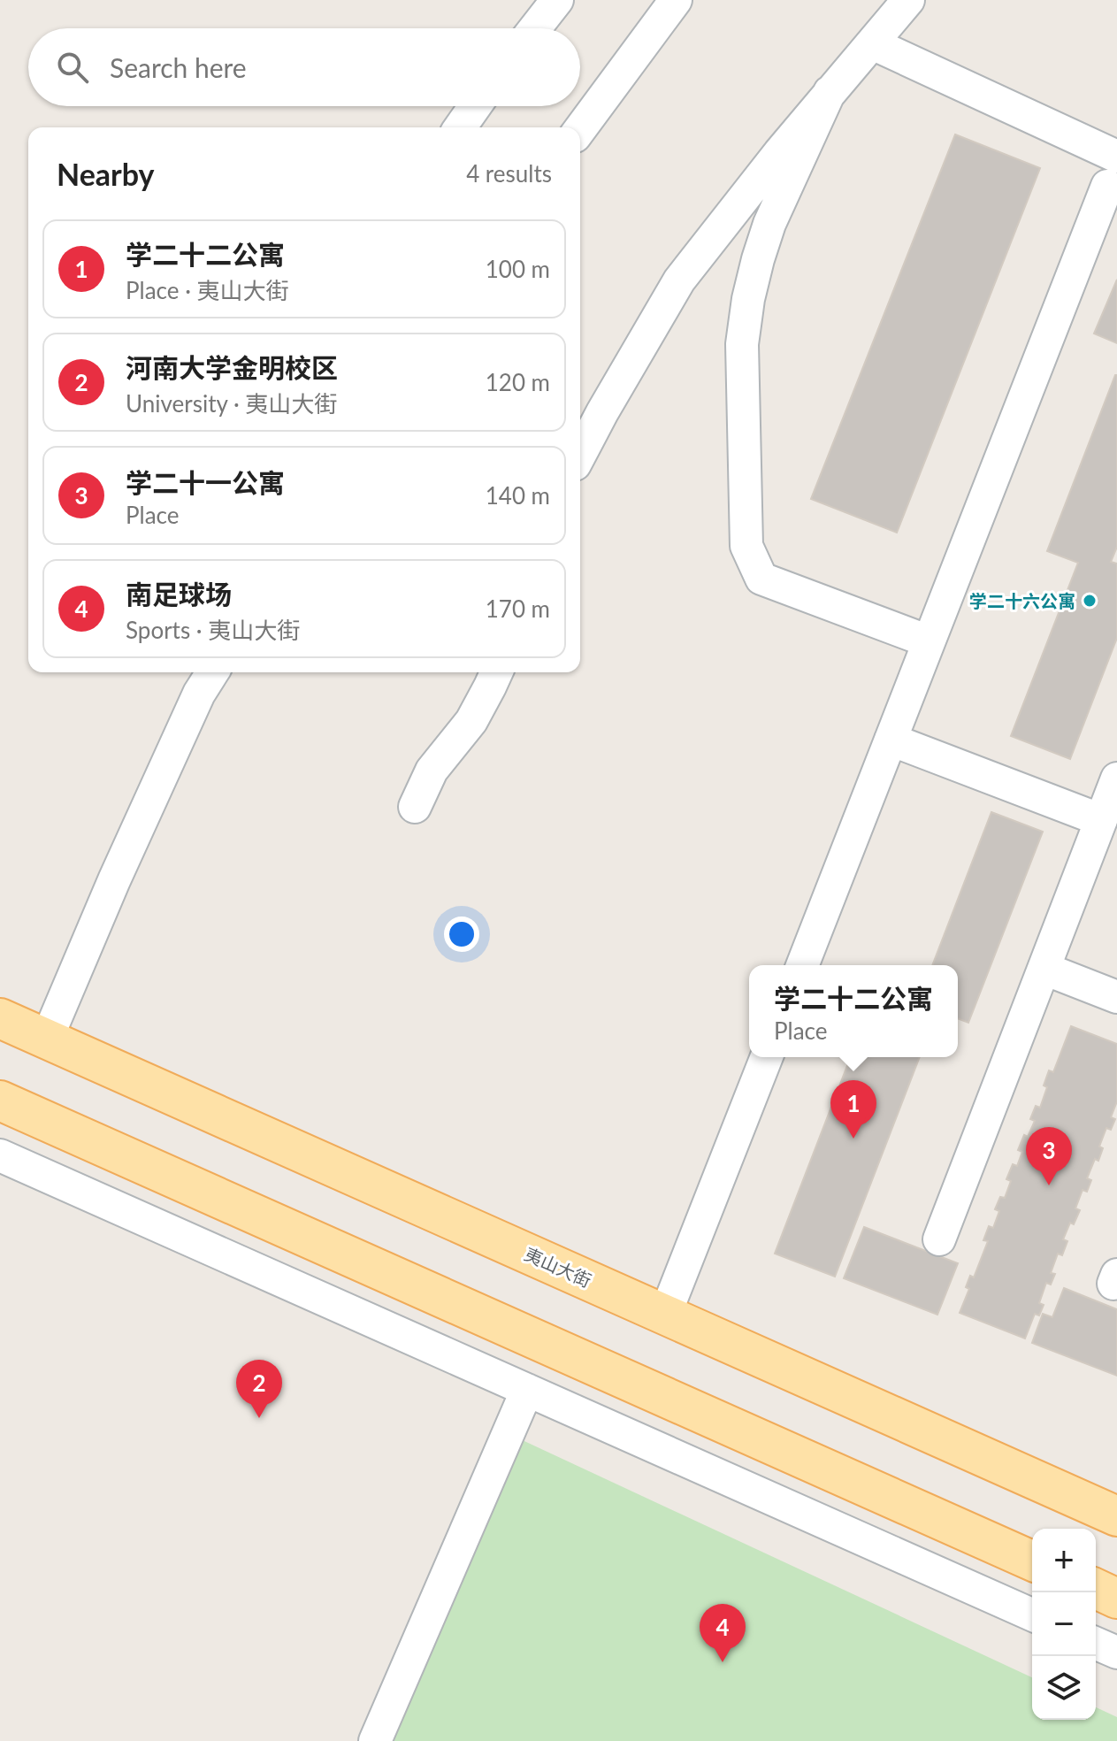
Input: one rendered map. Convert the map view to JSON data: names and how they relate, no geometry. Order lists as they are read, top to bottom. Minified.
{"streets":{"main road":["夷山大街"]},"places":["学二十六公寓"],"page":{"search":"Search here","heading":["Nearby","4 results"],"list":[{"mark":"1","name":"学二十二公寓","note":"Place · 夷山大街","value":"100 m"},{"mark":"2","name":"河南大学金明校区","note":"University · 夷山大街","value":"120 m"},{"mark":"3","name":"学二十一公寓","note":"Place","value":"140 m"},{"mark":"4","name":"南足球场","note":"Sports · 夷山大街","value":"170 m"}],"popup":["学二十二公寓","Place"],"pins":["1","3","2","4"],"map_buttons":["+","−"]}}
